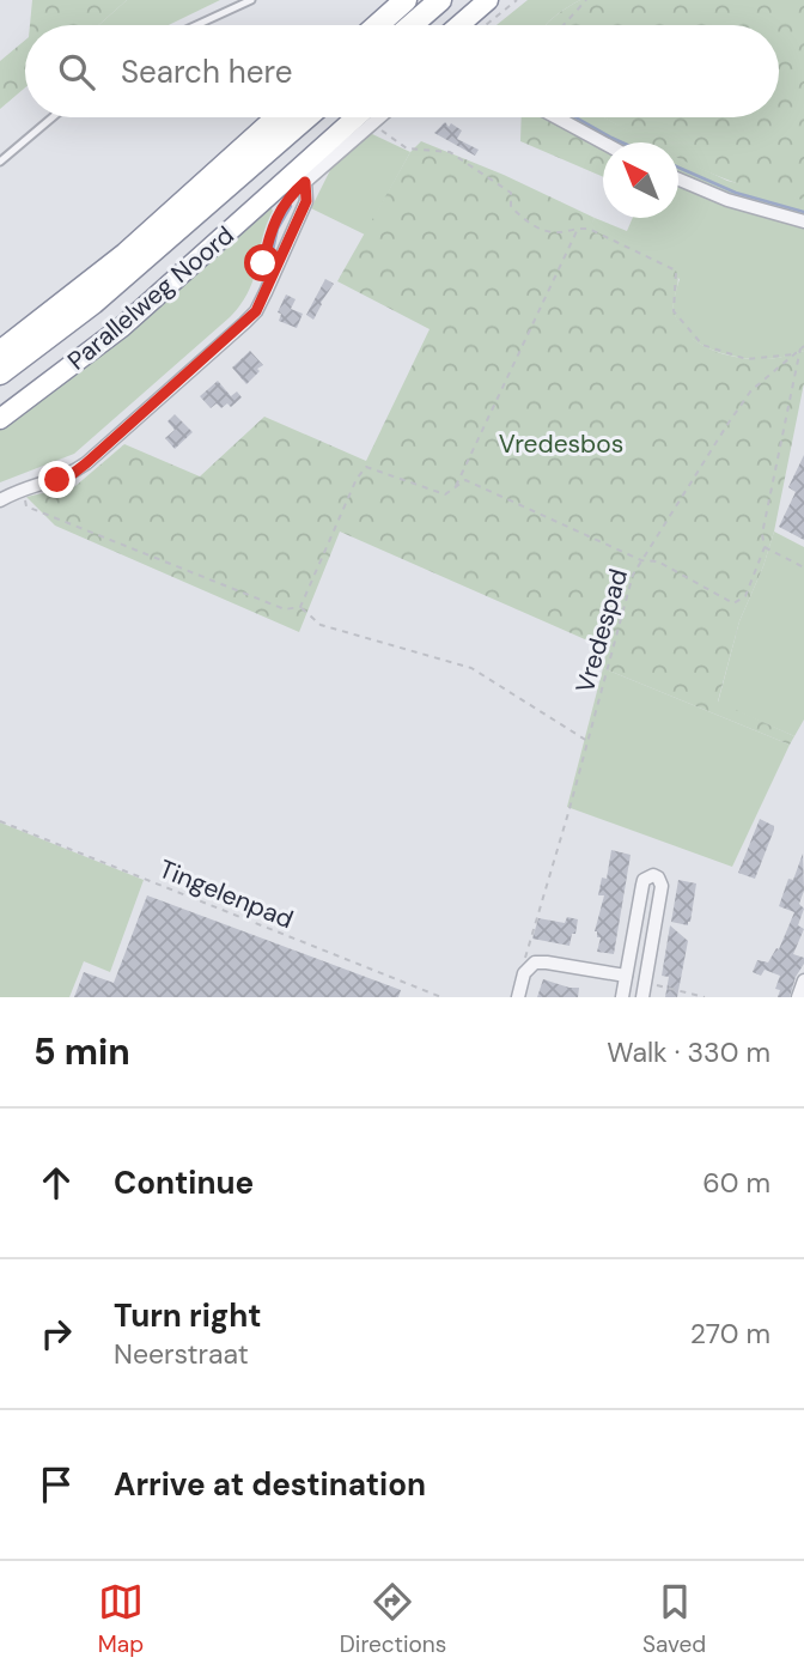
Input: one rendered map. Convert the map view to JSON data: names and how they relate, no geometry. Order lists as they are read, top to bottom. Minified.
{"streets":{"highway":["Parallelweg Noord"],"path":["Vredespad","Tingelenpad"]},"parks":["Vredesbos"],"north":"top left","page":{"search":"Search here","heading":["5 min","Walk · 330 m"],"list":[["Continue","60 m"],["Turn right","Neerstraat","270 m"],"Arrive at destination"],"nav":["Map","Directions","Saved"]}}
